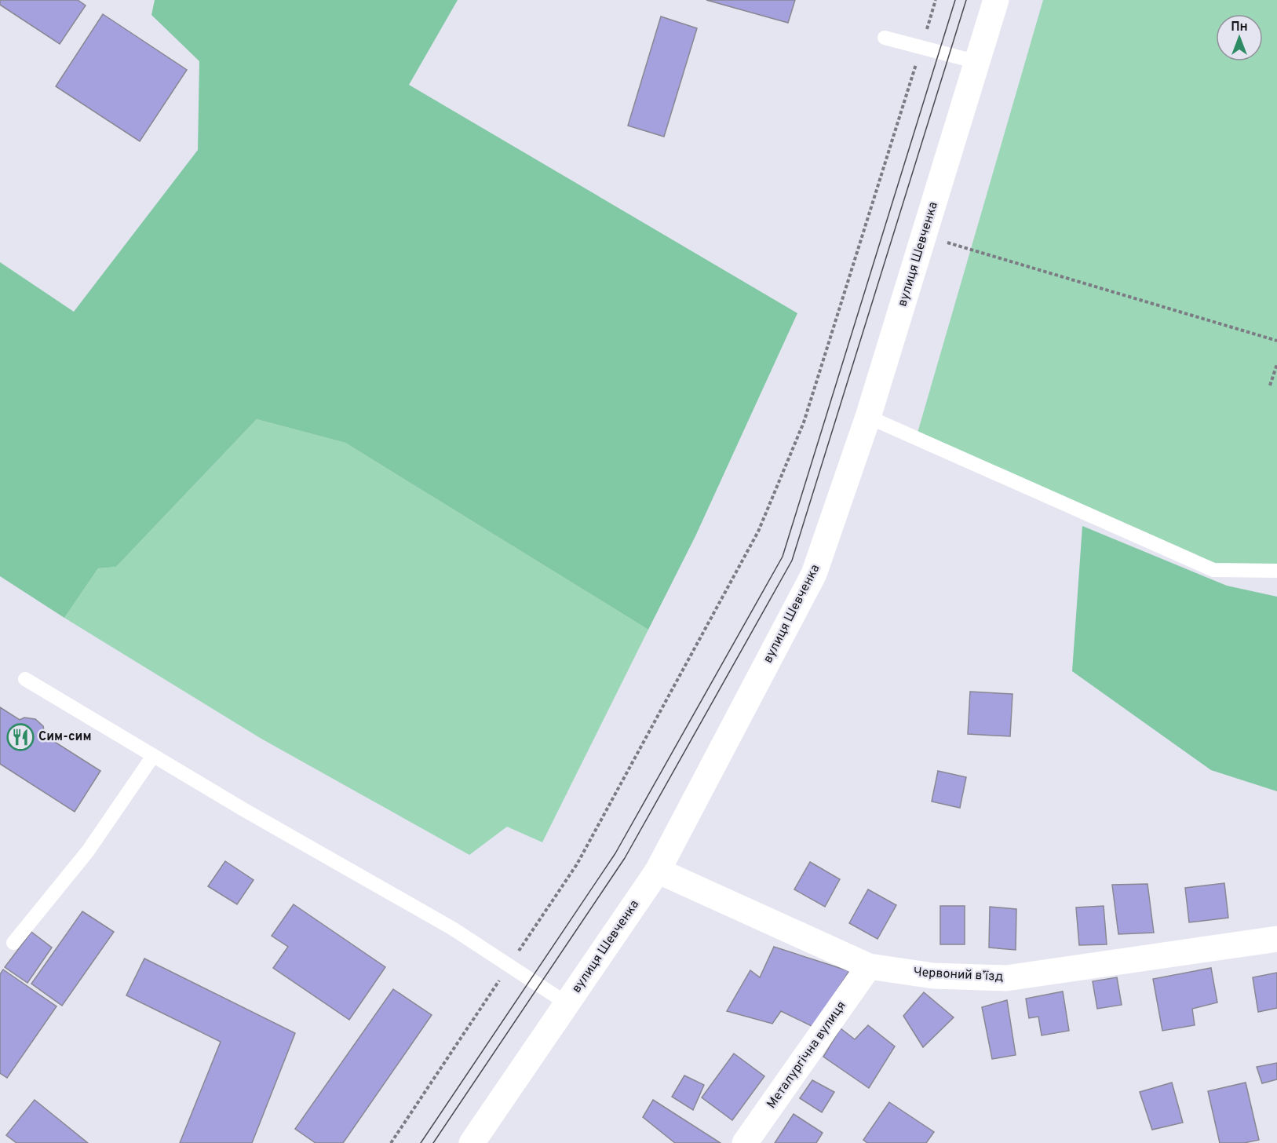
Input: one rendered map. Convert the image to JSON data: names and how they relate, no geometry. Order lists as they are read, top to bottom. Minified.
{"streets":{"main road":["вулиця Шевченка","Червоний в’їзд","Металургічна вулиця"]},"crossings":[["вулиця Шевченка","Червоний в’їзд"],["Червоний в’їзд","Металургічна вулиця"]],"places":{"restaurant":["Сим-сим"]},"north":"top"}
